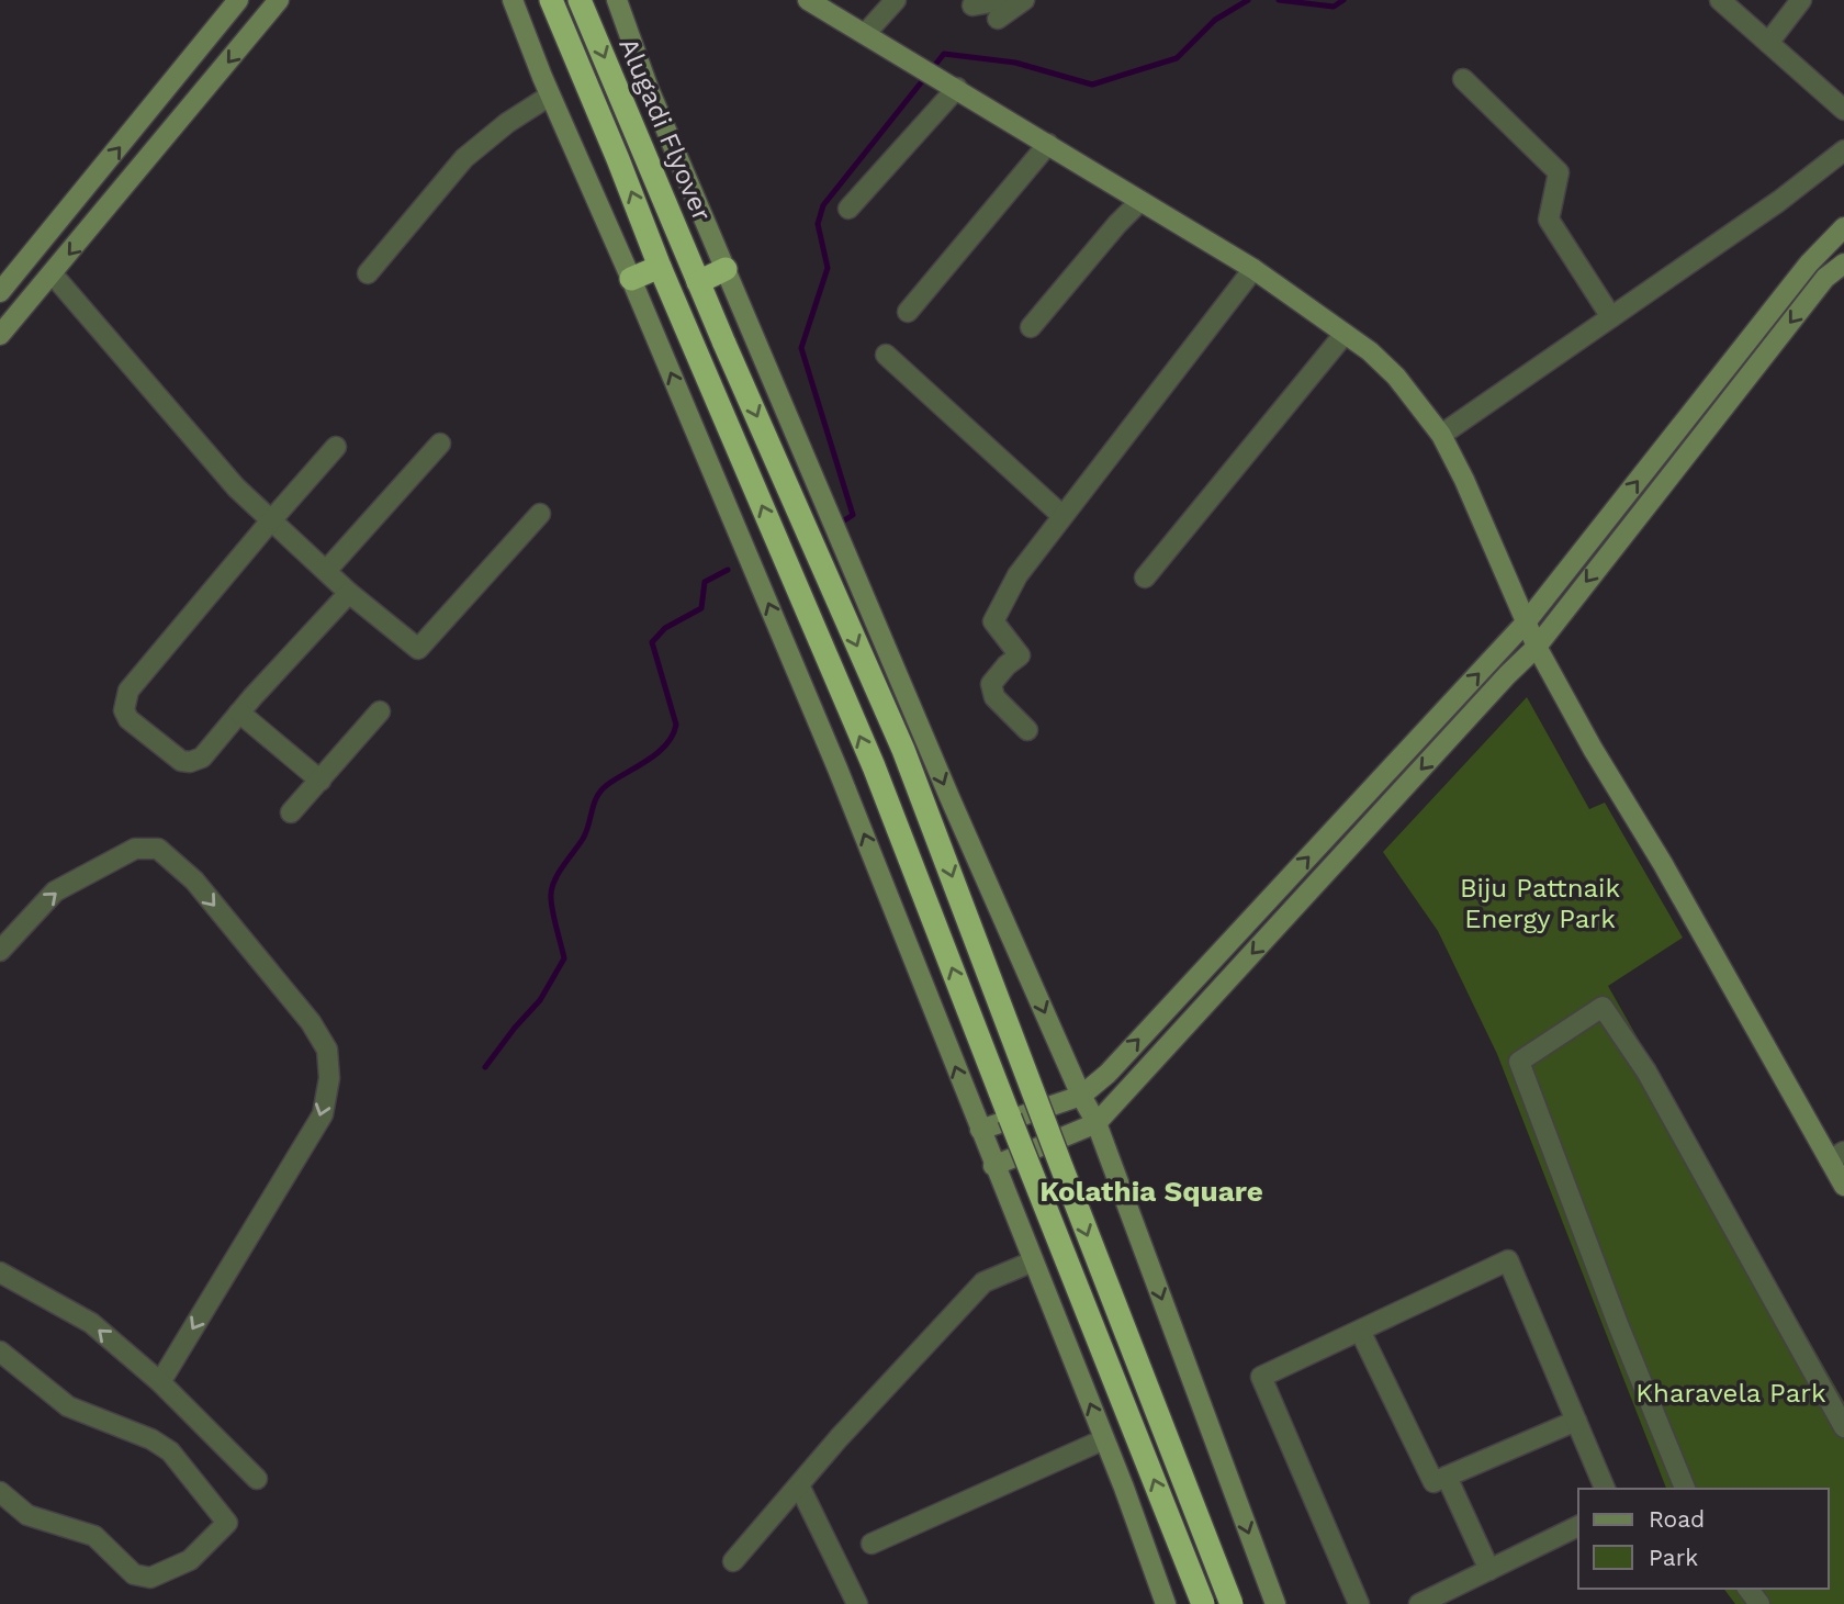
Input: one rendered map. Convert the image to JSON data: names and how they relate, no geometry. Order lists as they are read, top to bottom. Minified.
{"streets":{"highway":["Alugadi Flyover"]},"districts":["Kolathia Square"],"parks":["Biju Pattnaik Energy Park","Kharavela Park"],"legend":["Road","Park"]}
